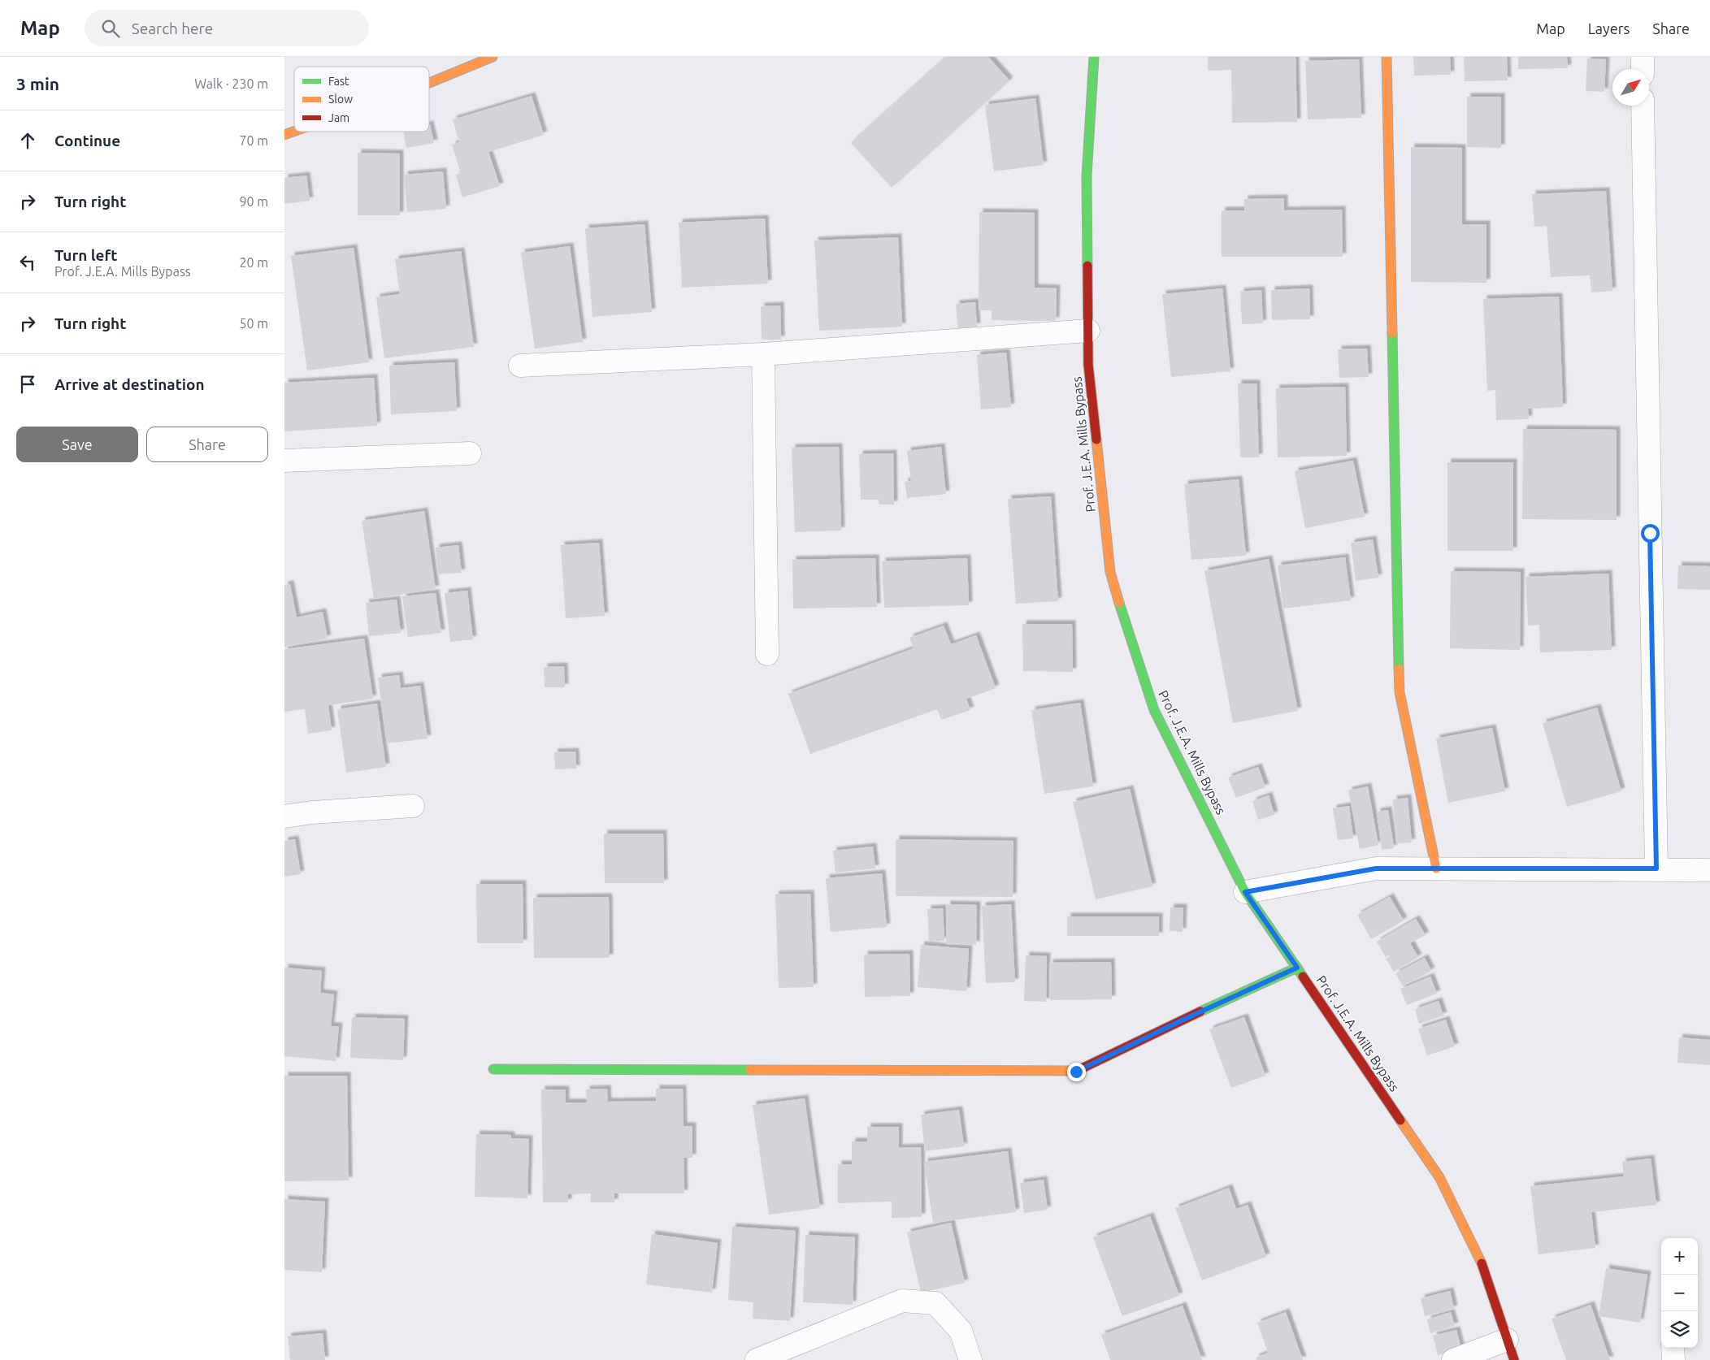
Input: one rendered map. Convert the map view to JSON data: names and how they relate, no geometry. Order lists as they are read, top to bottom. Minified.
{"streets":{"street":["Prof. J.E.A. Mills Bypass"]},"legend":["Fast","Slow","Jam"],"north":"top right","page":{"header":"Map","search":"Search here","nav":["Map","Layers","Share"],"heading":["3 min","Walk · 230 m"],"list":[["Continue","70 m"],["Turn right","90 m"],["Turn left","Prof. J.E.A. Mills Bypass","20 m"],["Turn right","50 m"],"Arrive at destination"],"buttons":["Save","Share"],"map_buttons":["+","−"]}}
